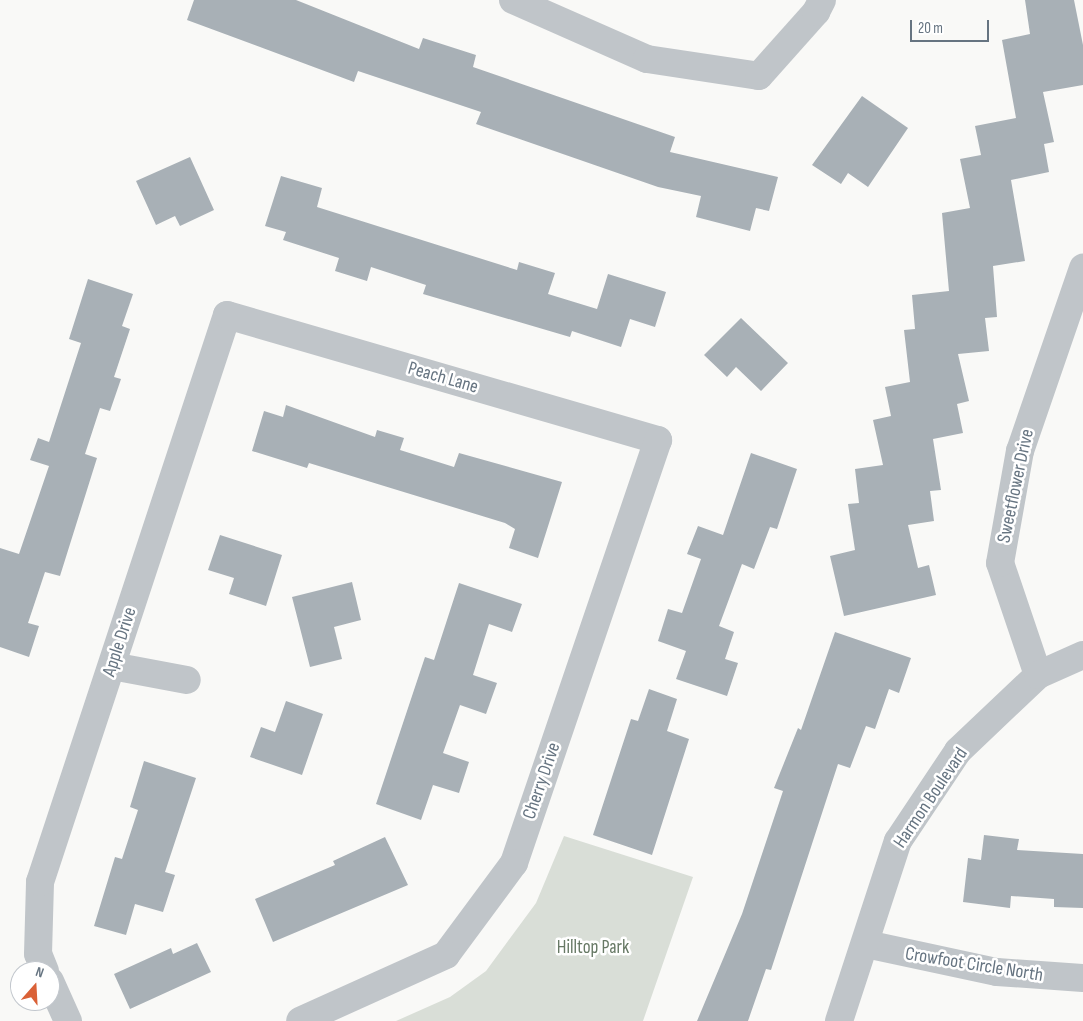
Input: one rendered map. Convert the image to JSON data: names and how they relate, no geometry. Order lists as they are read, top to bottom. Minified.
{"streets":{"street":["Peach Lane","Sweetflower Drive","Apple Drive","Cherry Drive","Harmon Boulevard","Crowfoot Circle North"]},"crossings":[["Peach Lane","Apple Drive"],["Peach Lane","Cherry Drive"],["Sweetflower Drive","Harmon Boulevard"],["Harmon Boulevard","Crowfoot Circle North"]],"parks":["Hilltop Park"],"scale_bar":"20 m","north":"top"}
